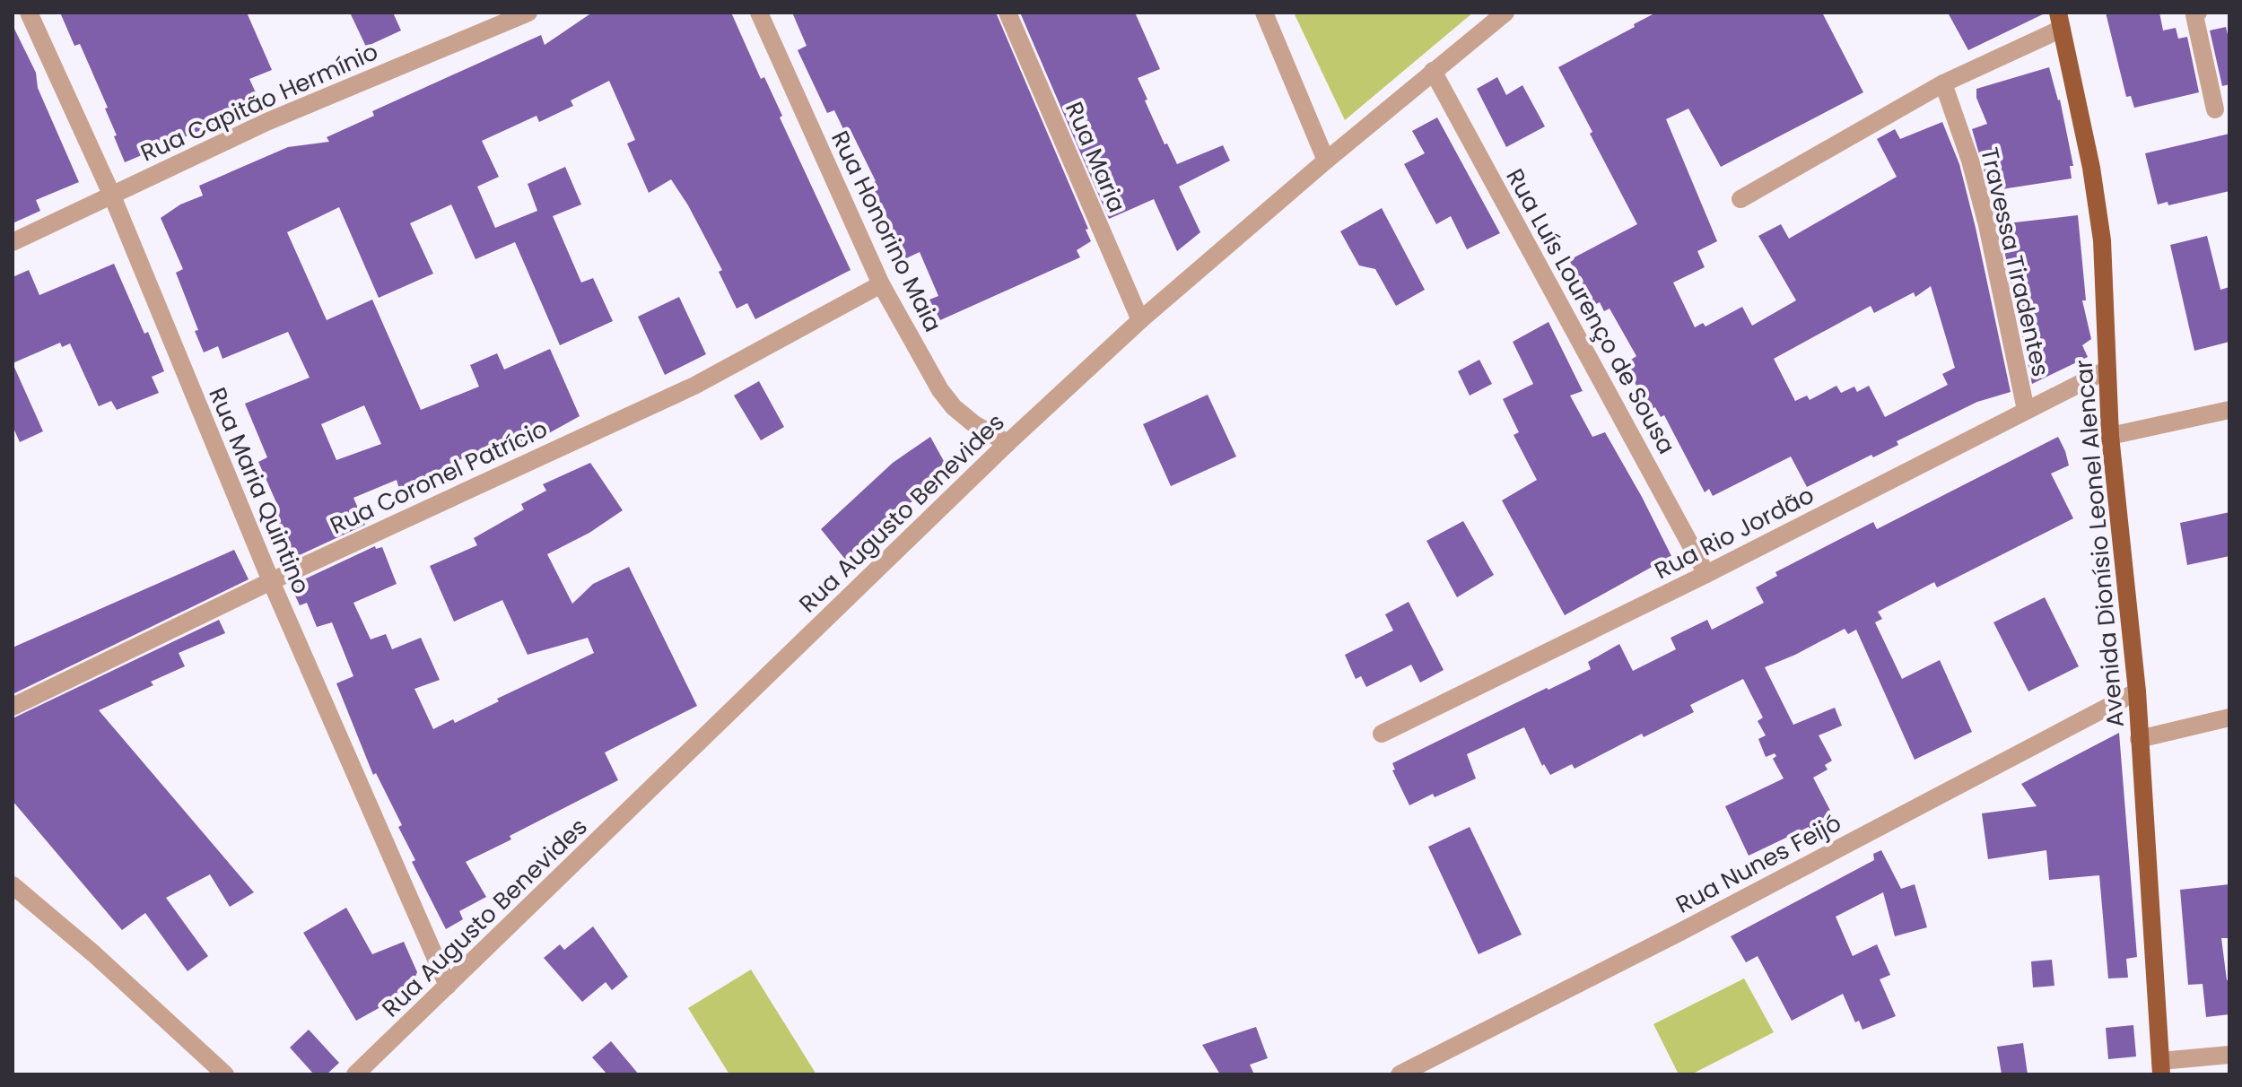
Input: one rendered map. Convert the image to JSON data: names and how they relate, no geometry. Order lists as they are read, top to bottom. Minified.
{"streets":{"main road":["Avenida Dionísio Leonel Alencar"],"street":["Rua Capitão Hermínio","Rua Maria","Rua Honorino Maia","Travessa Tiradentes","Rua Luís Lourenço de Sousa","Rua Coronel Patrício","Rua Maria Quintino","Rua Augusto Benevides","Rua Rio Jordão","Rua Nunes Feijó"]},"crossings":[["Rua Capitão Hermínio","Rua Maria Quintino"],["Rua Maria","Rua Augusto Benevides"],["Rua Honorino Maia","Rua Coronel Patrício"],["Rua Honorino Maia","Rua Augusto Benevides"],["Travessa Tiradentes","Rua Rio Jordão"],["Rua Luís Lourenço de Sousa","Rua Augusto Benevides"],["Rua Luís Lourenço de Sousa","Rua Rio Jordão"],["Rua Coronel Patrício","Rua Maria Quintino"],["Rua Maria Quintino","Rua Augusto Benevides"],["Rua Rio Jordão","Avenida Dionísio Leonel Alencar"],["Avenida Dionísio Leonel Alencar","Rua Nunes Feijó"]]}
